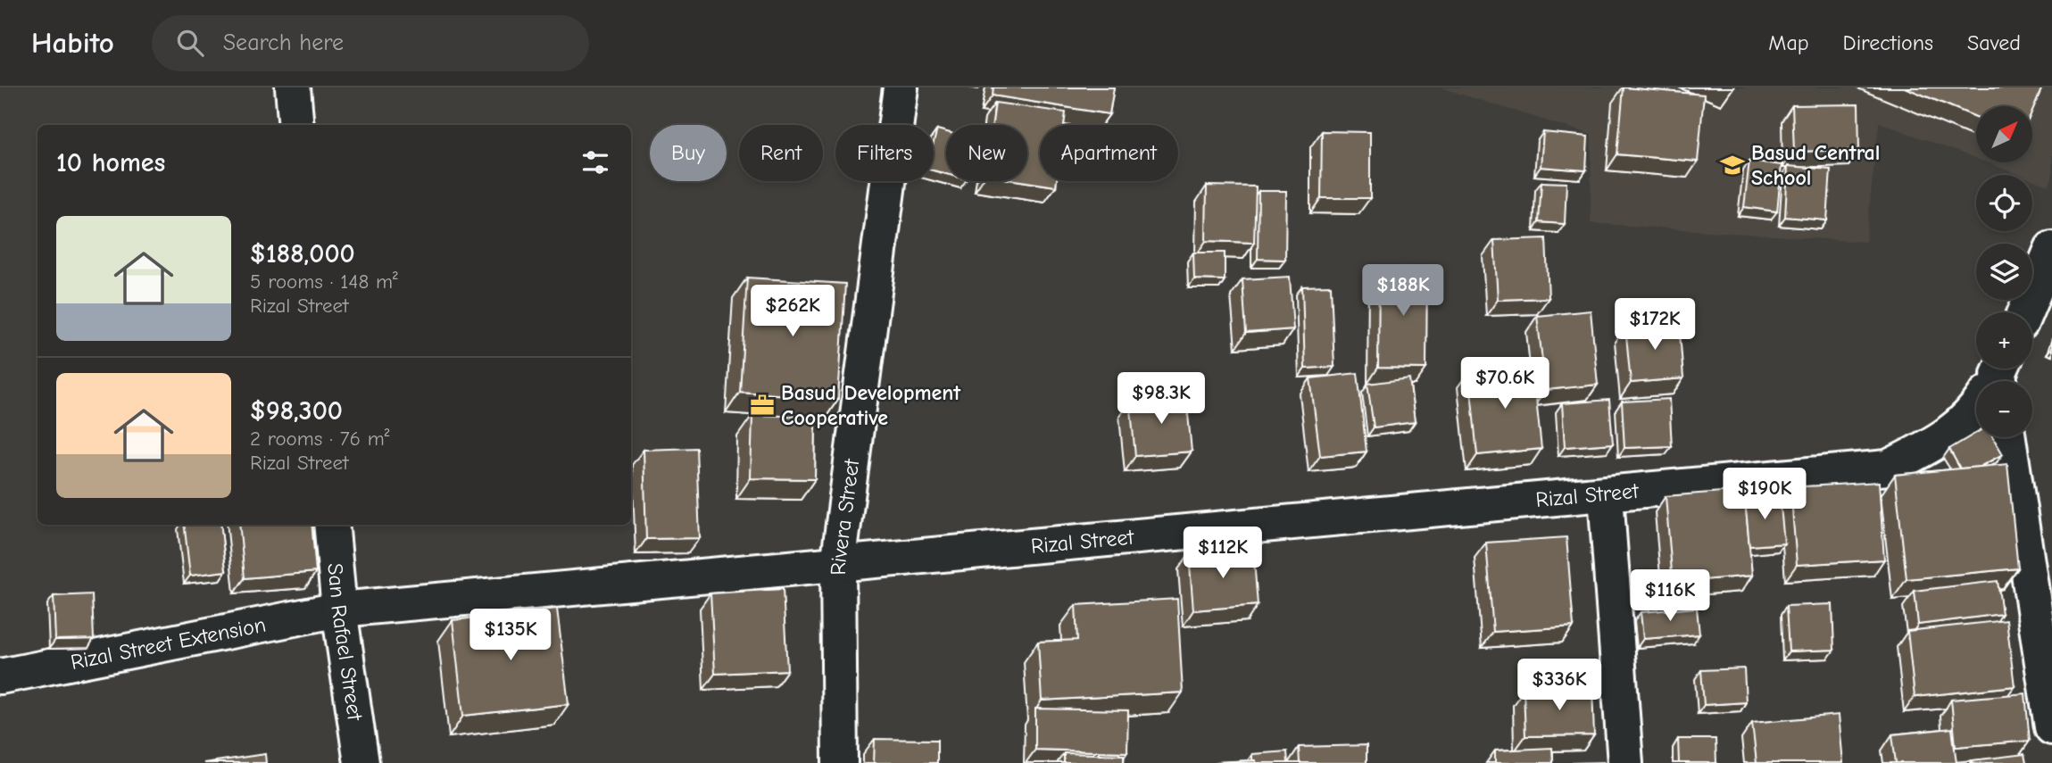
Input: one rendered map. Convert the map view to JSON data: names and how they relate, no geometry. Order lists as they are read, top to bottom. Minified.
{"streets":{"street":["Rizal Street","Rivera Street","San Rafael Street","Rizal Street Extension"]},"crossings":[["Rizal Street","Rivera Street"],["Rizal Street","San Rafael Street"],["Rizal Street","Rizal Street Extension"],["San Rafael Street","Rizal Street Extension"]],"places":{"school or university":["Basud Central School"],"office":["Basud Development Cooperative"]},"north":"top right","page":{"header":"Habito","search":"Search here","nav":["Map","Directions","Saved"],"map_buttons":["+","−"],"chip":["Buy","Rent","Filters","New","Apartment"],"heading":"10 homes","list":[{"name":"$188,000","note":"5 rooms · 148 m² · Rizal Street"},{"name":"$98,300","note":"2 rooms · 76 m² · Rizal Street"}],"price":["$188K","$262K","$172K","$70.6K","$98.3K","$190K","$112K","$116K","$135K","$336K"]}}
